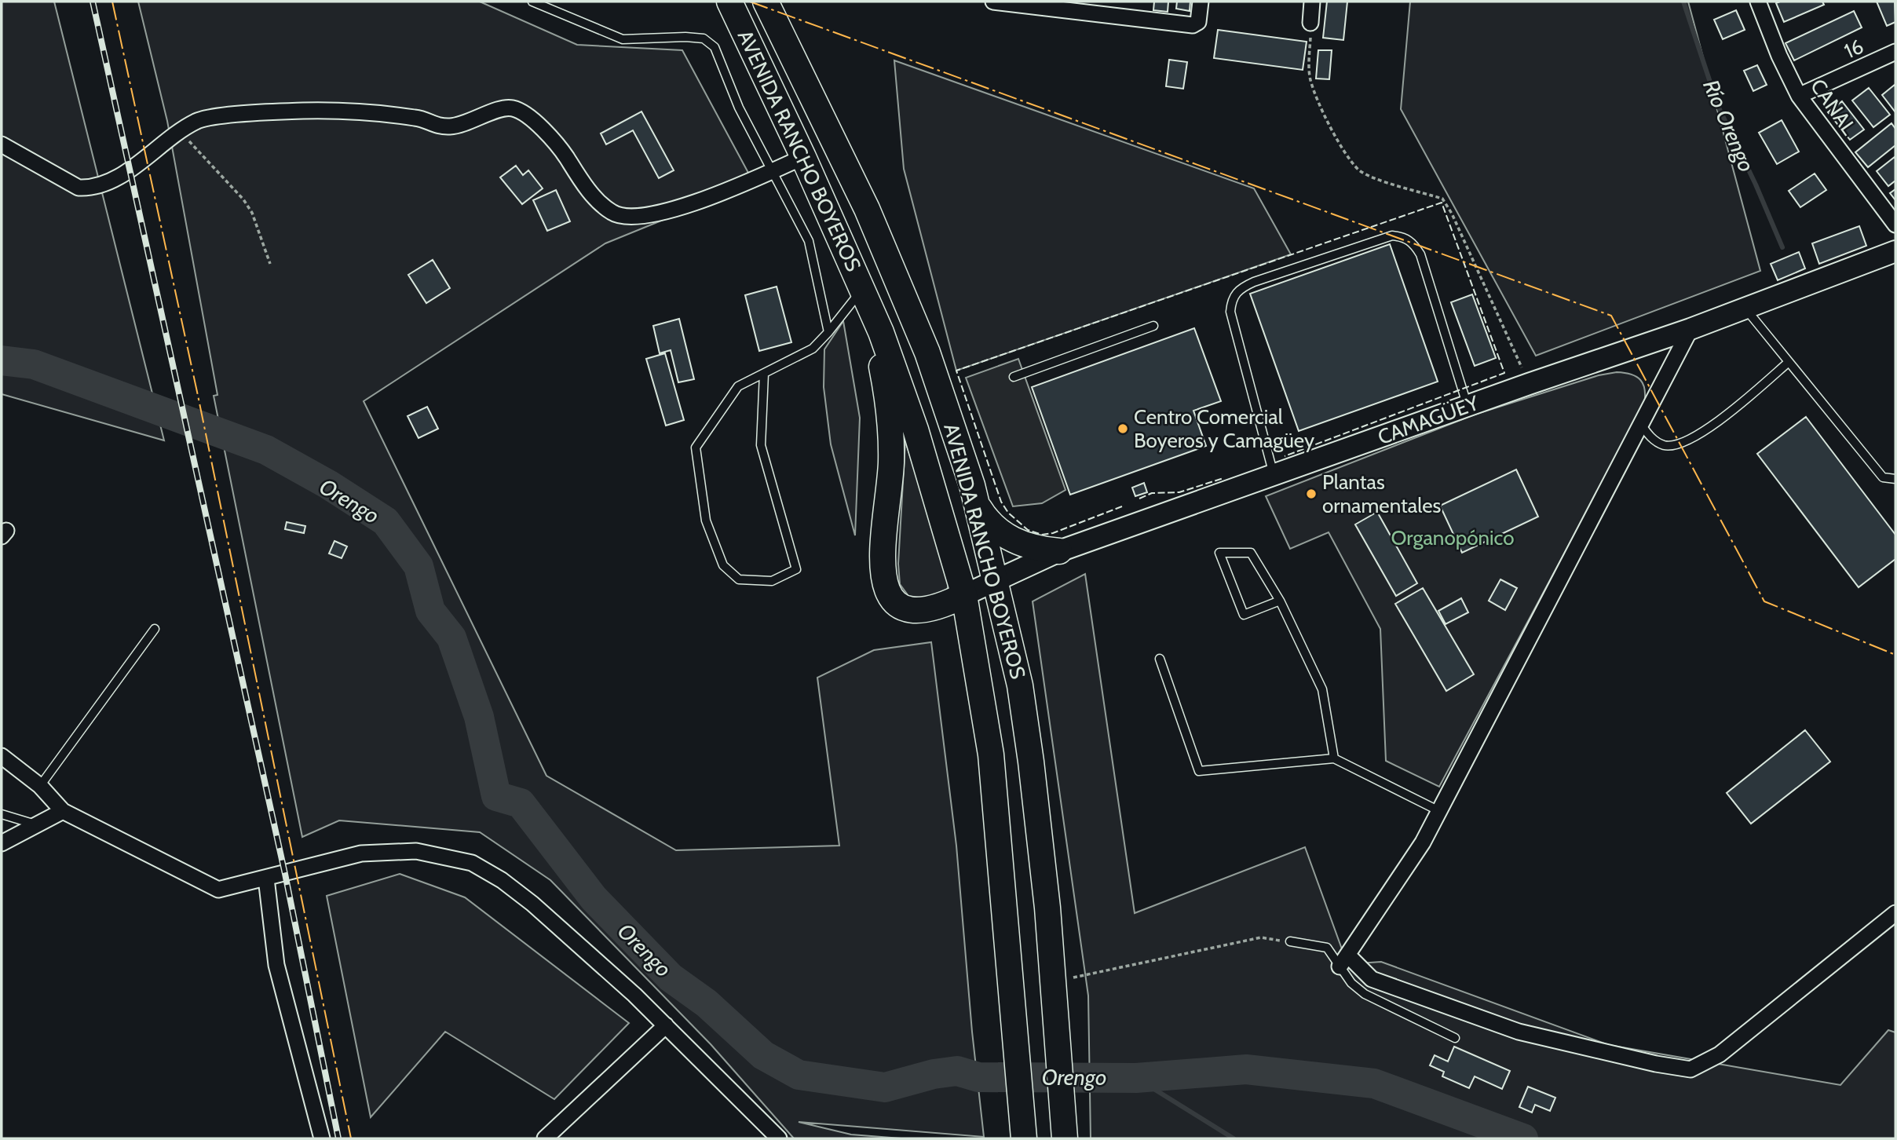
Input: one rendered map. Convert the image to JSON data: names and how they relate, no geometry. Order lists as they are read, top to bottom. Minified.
{"streets":{"highway":["AVENIDA RANCHO BOYEROS"],"main road":["CAMAGÜEY"],"street":["16","CANAL"]},"crossings":[["16","CANAL"],["AVENIDA RANCHO BOYEROS","CAMAGÜEY"]],"water":["Río Orengo","Orengo"],"parks":["Organopónico"],"places":["Centro Comercial Boyeros y Camagüey","Plantas ornamentales"]}
